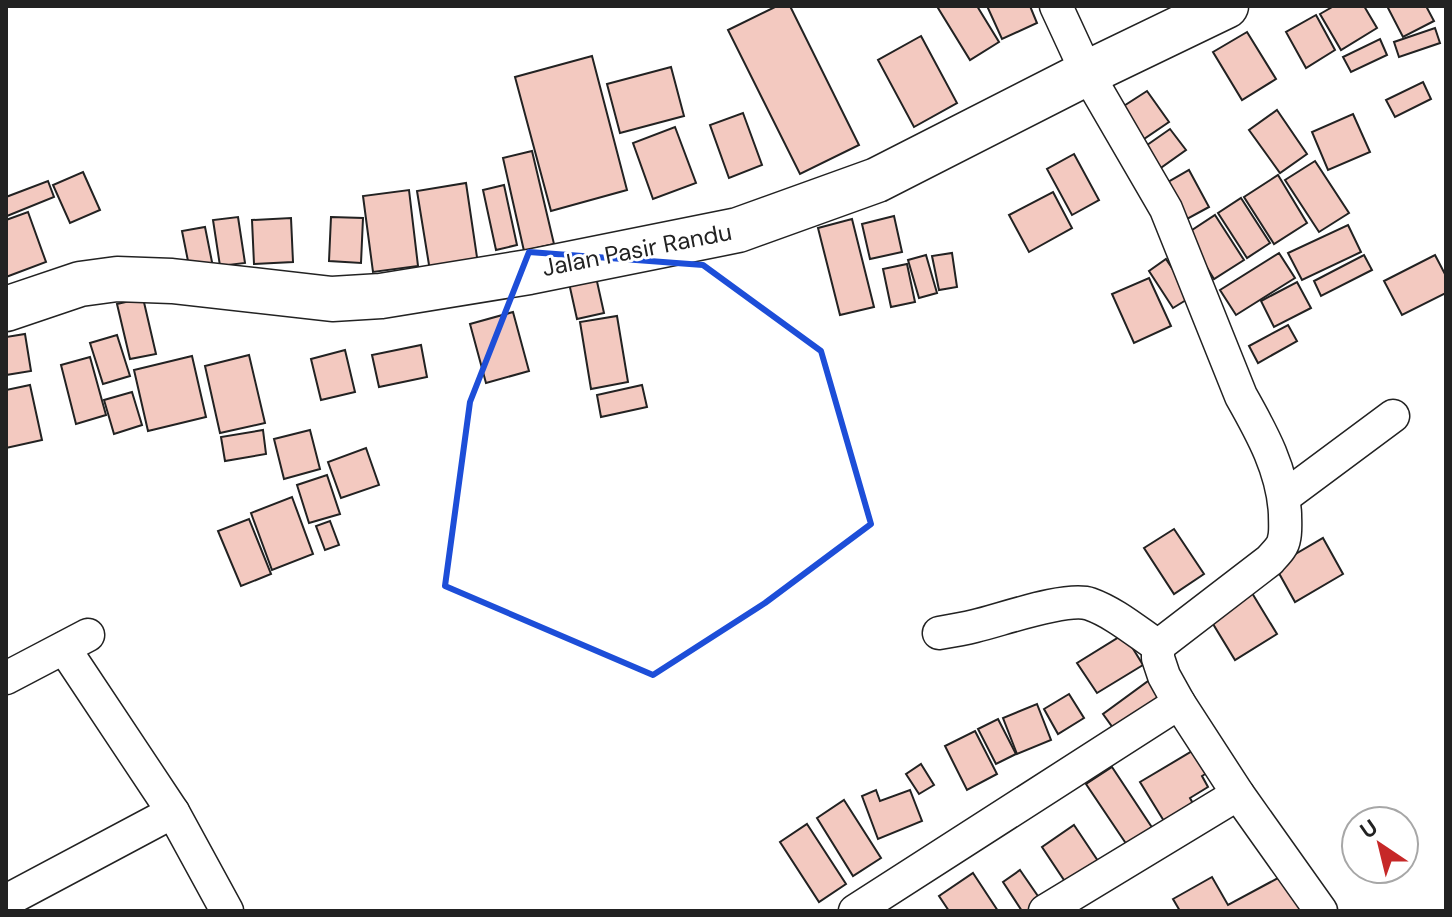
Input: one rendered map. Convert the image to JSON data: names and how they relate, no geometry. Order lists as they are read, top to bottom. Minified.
{"streets":{"street":["Jalan Pasir Randu"]},"north":"top left"}
